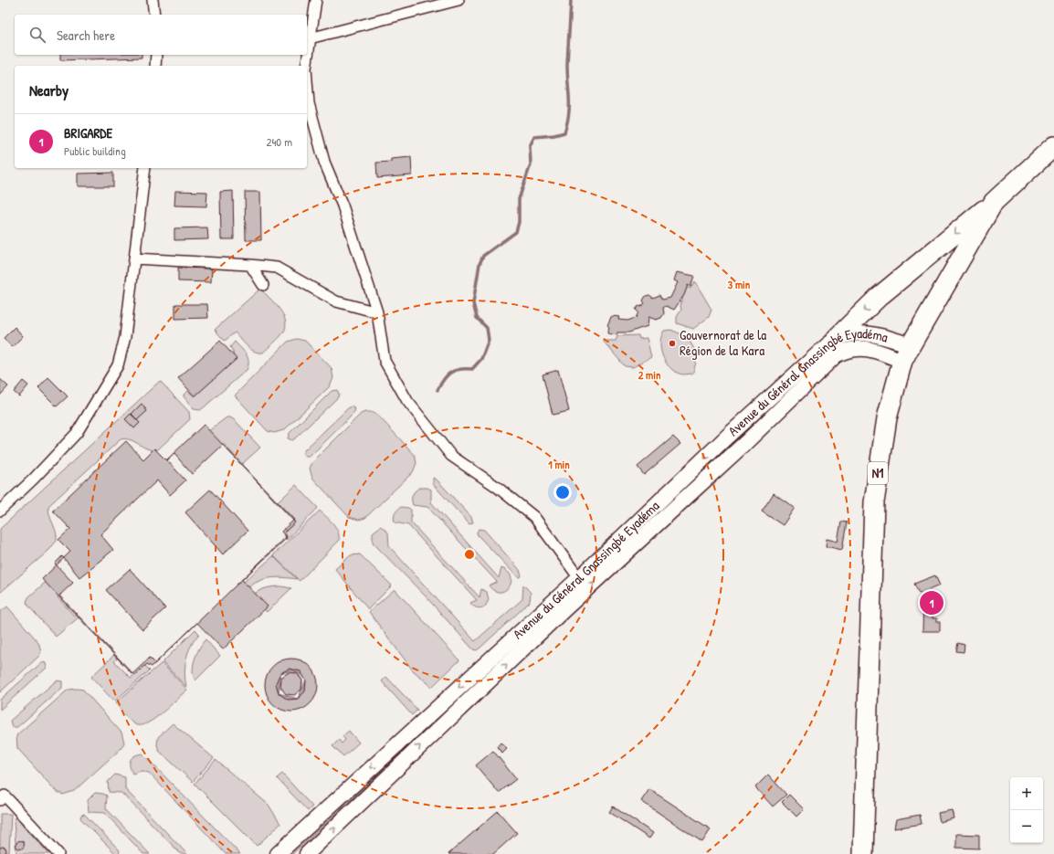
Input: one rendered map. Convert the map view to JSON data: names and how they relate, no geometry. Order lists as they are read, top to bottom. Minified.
{"streets":{"highway":["N1"],"main road":["Avenue du Général Gnassingbé Eyadéma"]},"crossings":[["Avenue du Général Gnassingbé Eyadéma","N1"]],"places":["Gouvernorat de la Région de la Kara"],"page":{"search":"Search here","heading":"Nearby","list":[{"mark":"1","name":"BRIGARDE","note":"Public building","value":"240 m"}],"pins":"1","map_buttons":["+","−"]},"rings":["3 min","2 min","1 min"]}
